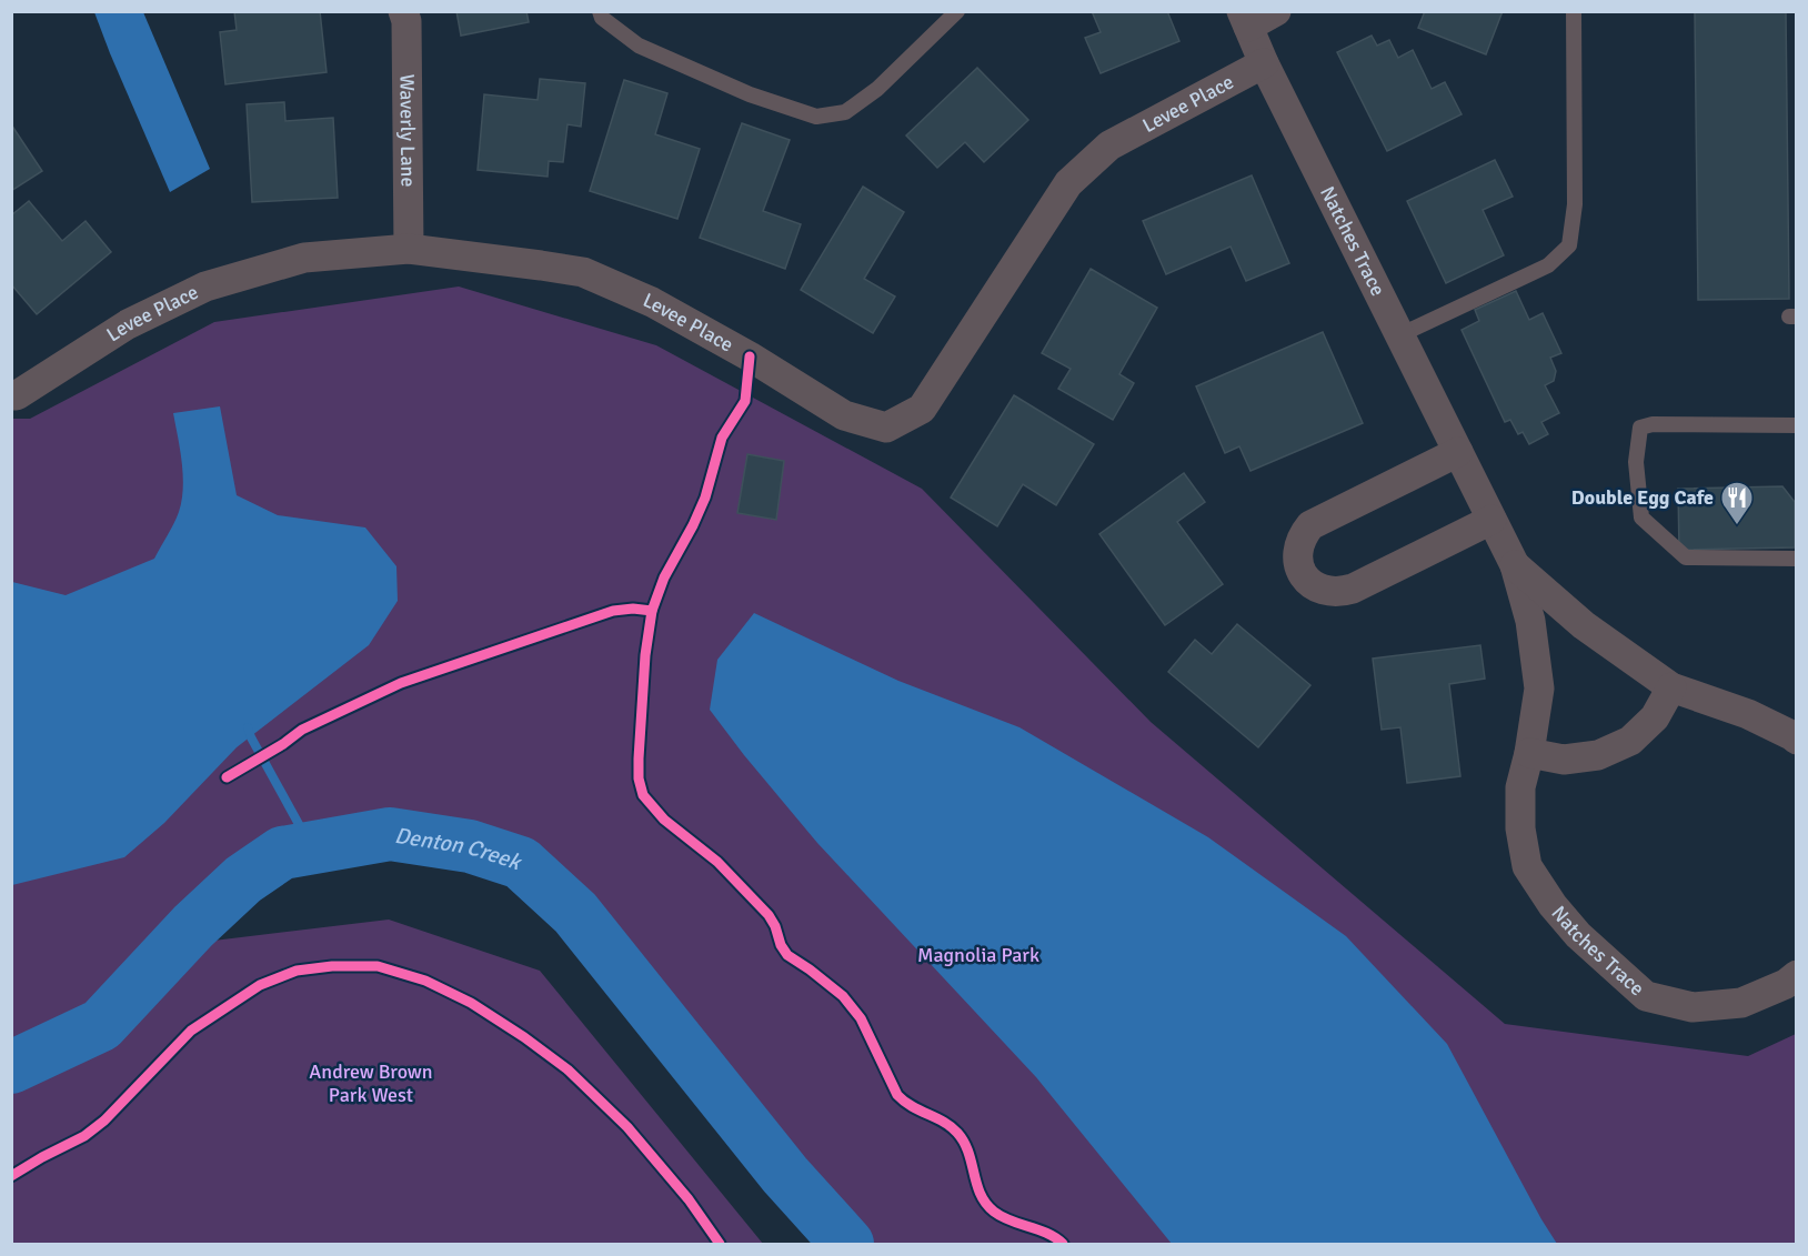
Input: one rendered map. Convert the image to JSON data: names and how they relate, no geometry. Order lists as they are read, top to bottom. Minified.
{"streets":{"street":["Levee Place","Waverly Lane","Natches Trace"]},"crossings":[["Levee Place","Waverly Lane"],["Levee Place","Natches Trace"]],"water":["Denton Creek"],"parks":["Magnolia Park","Andrew Brown Park West"],"places":{"restaurant":["Double Egg Cafe"]}}
